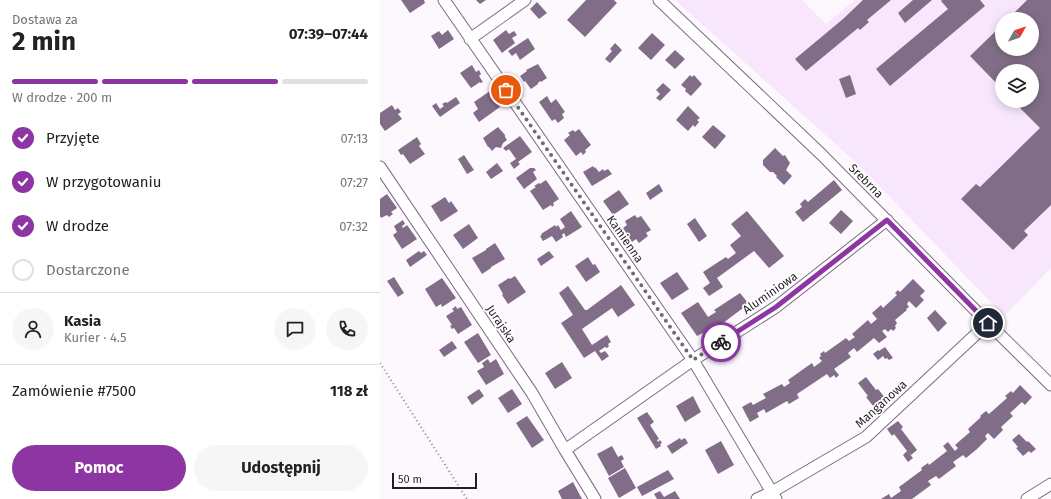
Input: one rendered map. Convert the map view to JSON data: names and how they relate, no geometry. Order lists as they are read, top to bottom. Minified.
{"streets":{"street":["Srebrna","Kamienna","Aluminiowa","Jurajska","Manganowa"]},"crossings":[["Srebrna","Aluminiowa"],["Srebrna","Manganowa"],["Kamienna","Aluminiowa"],["Kamienna","Manganowa"],["Aluminiowa","Jurajska"]],"scale_bar":"50 m","north":"top right","page":{"heading":["2 min","Dostawa za","07:39–07:44"],"panel":["Kasia","Kurier · 4.5","Zamówienie #7500","118 zł"],"bar":"W drodze · 200 m","list":[["Przyjęte","07:13"],["W przygotowaniu","07:27"],["W drodze","07:32"],"Dostarczone"],"buttons":["Pomoc","Udostępnij"],"scale":"50 m"}}
